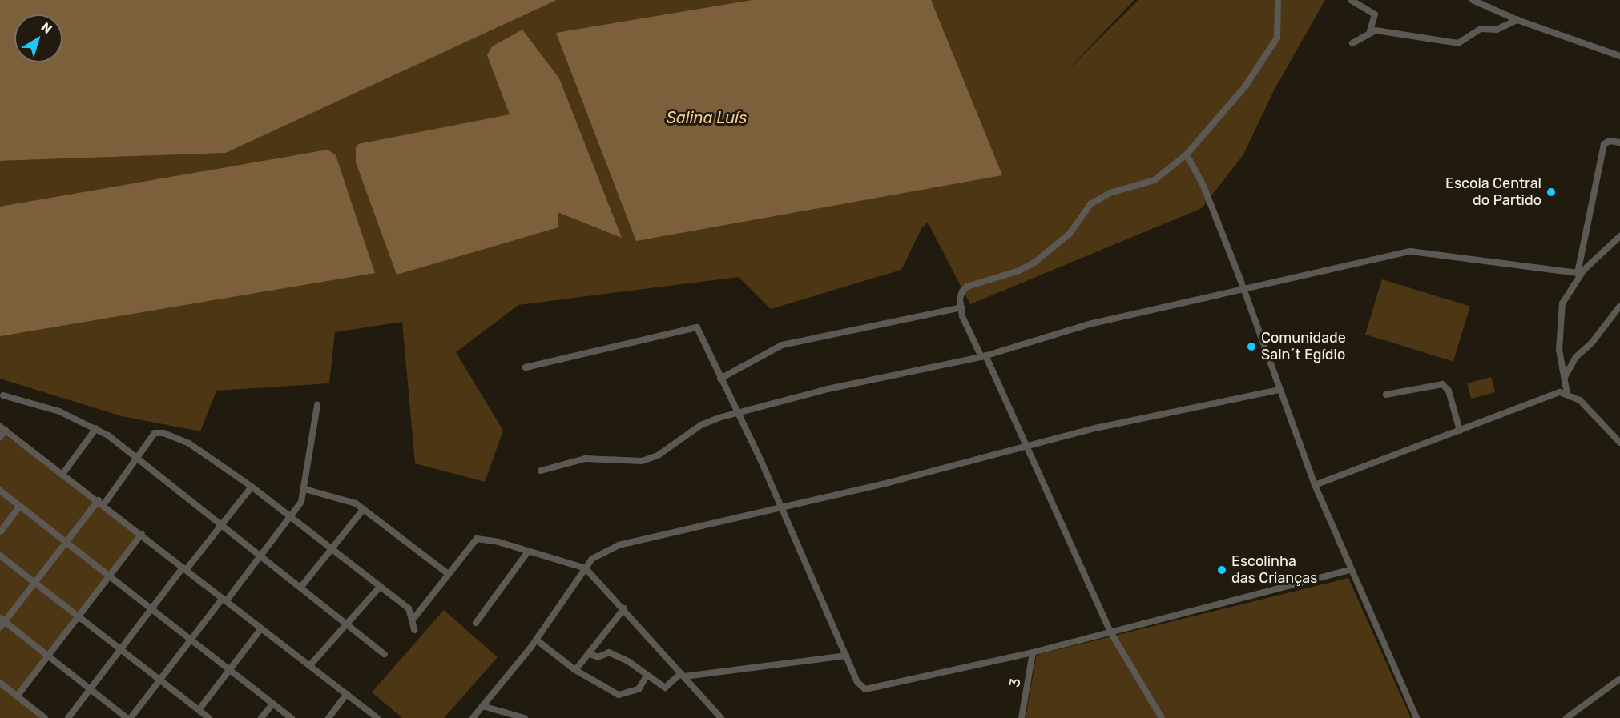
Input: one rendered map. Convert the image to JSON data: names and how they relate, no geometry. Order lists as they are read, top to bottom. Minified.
{"streets":{"street":["3"]},"water":["Salina Luís"],"places":["Escola Central do Partido","Comunidade Sain´t Egídio","Escolinha das Crianças"],"north":"top right"}
